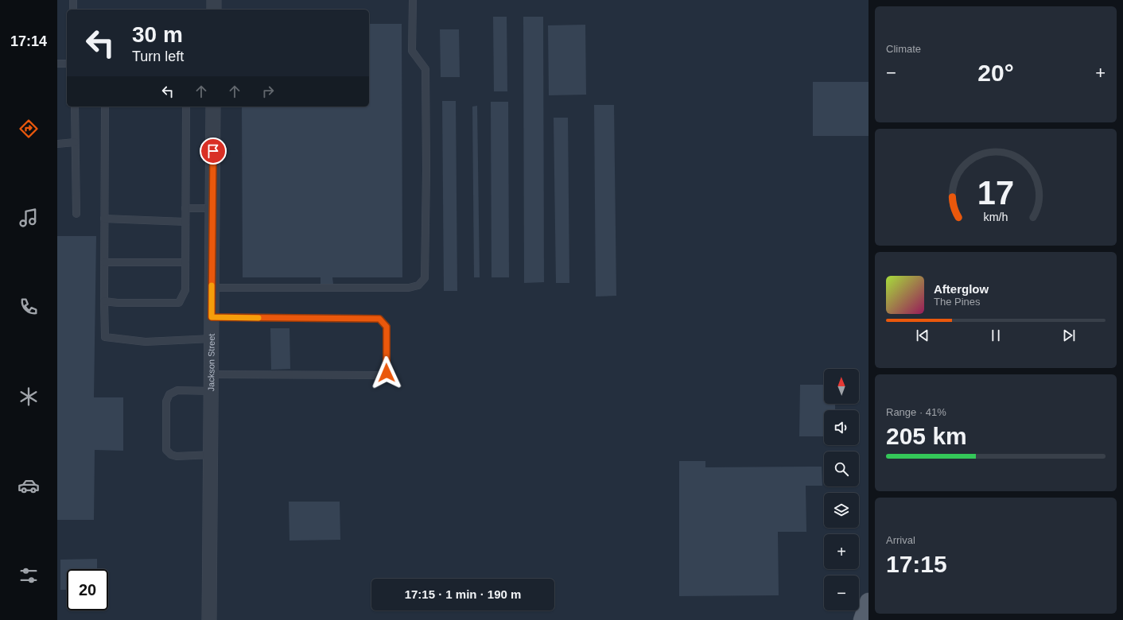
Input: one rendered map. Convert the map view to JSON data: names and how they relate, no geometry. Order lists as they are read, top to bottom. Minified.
{"streets":{"street":["Jackson Street"]},"north":"top","page":{"tabs":"17:14","tile":["Climate",["Range · 41%","205 km"],["Arrival","17:15"]],"turn":["30 m","Turn left"],"heat":["−","20°","+"],"song":["Afterglow","The Pines"],"map_buttons":["+","−"],"limit":"20","trip":"17:15 · 1 min · 190 m","gauge":["17","km/h"]}}
